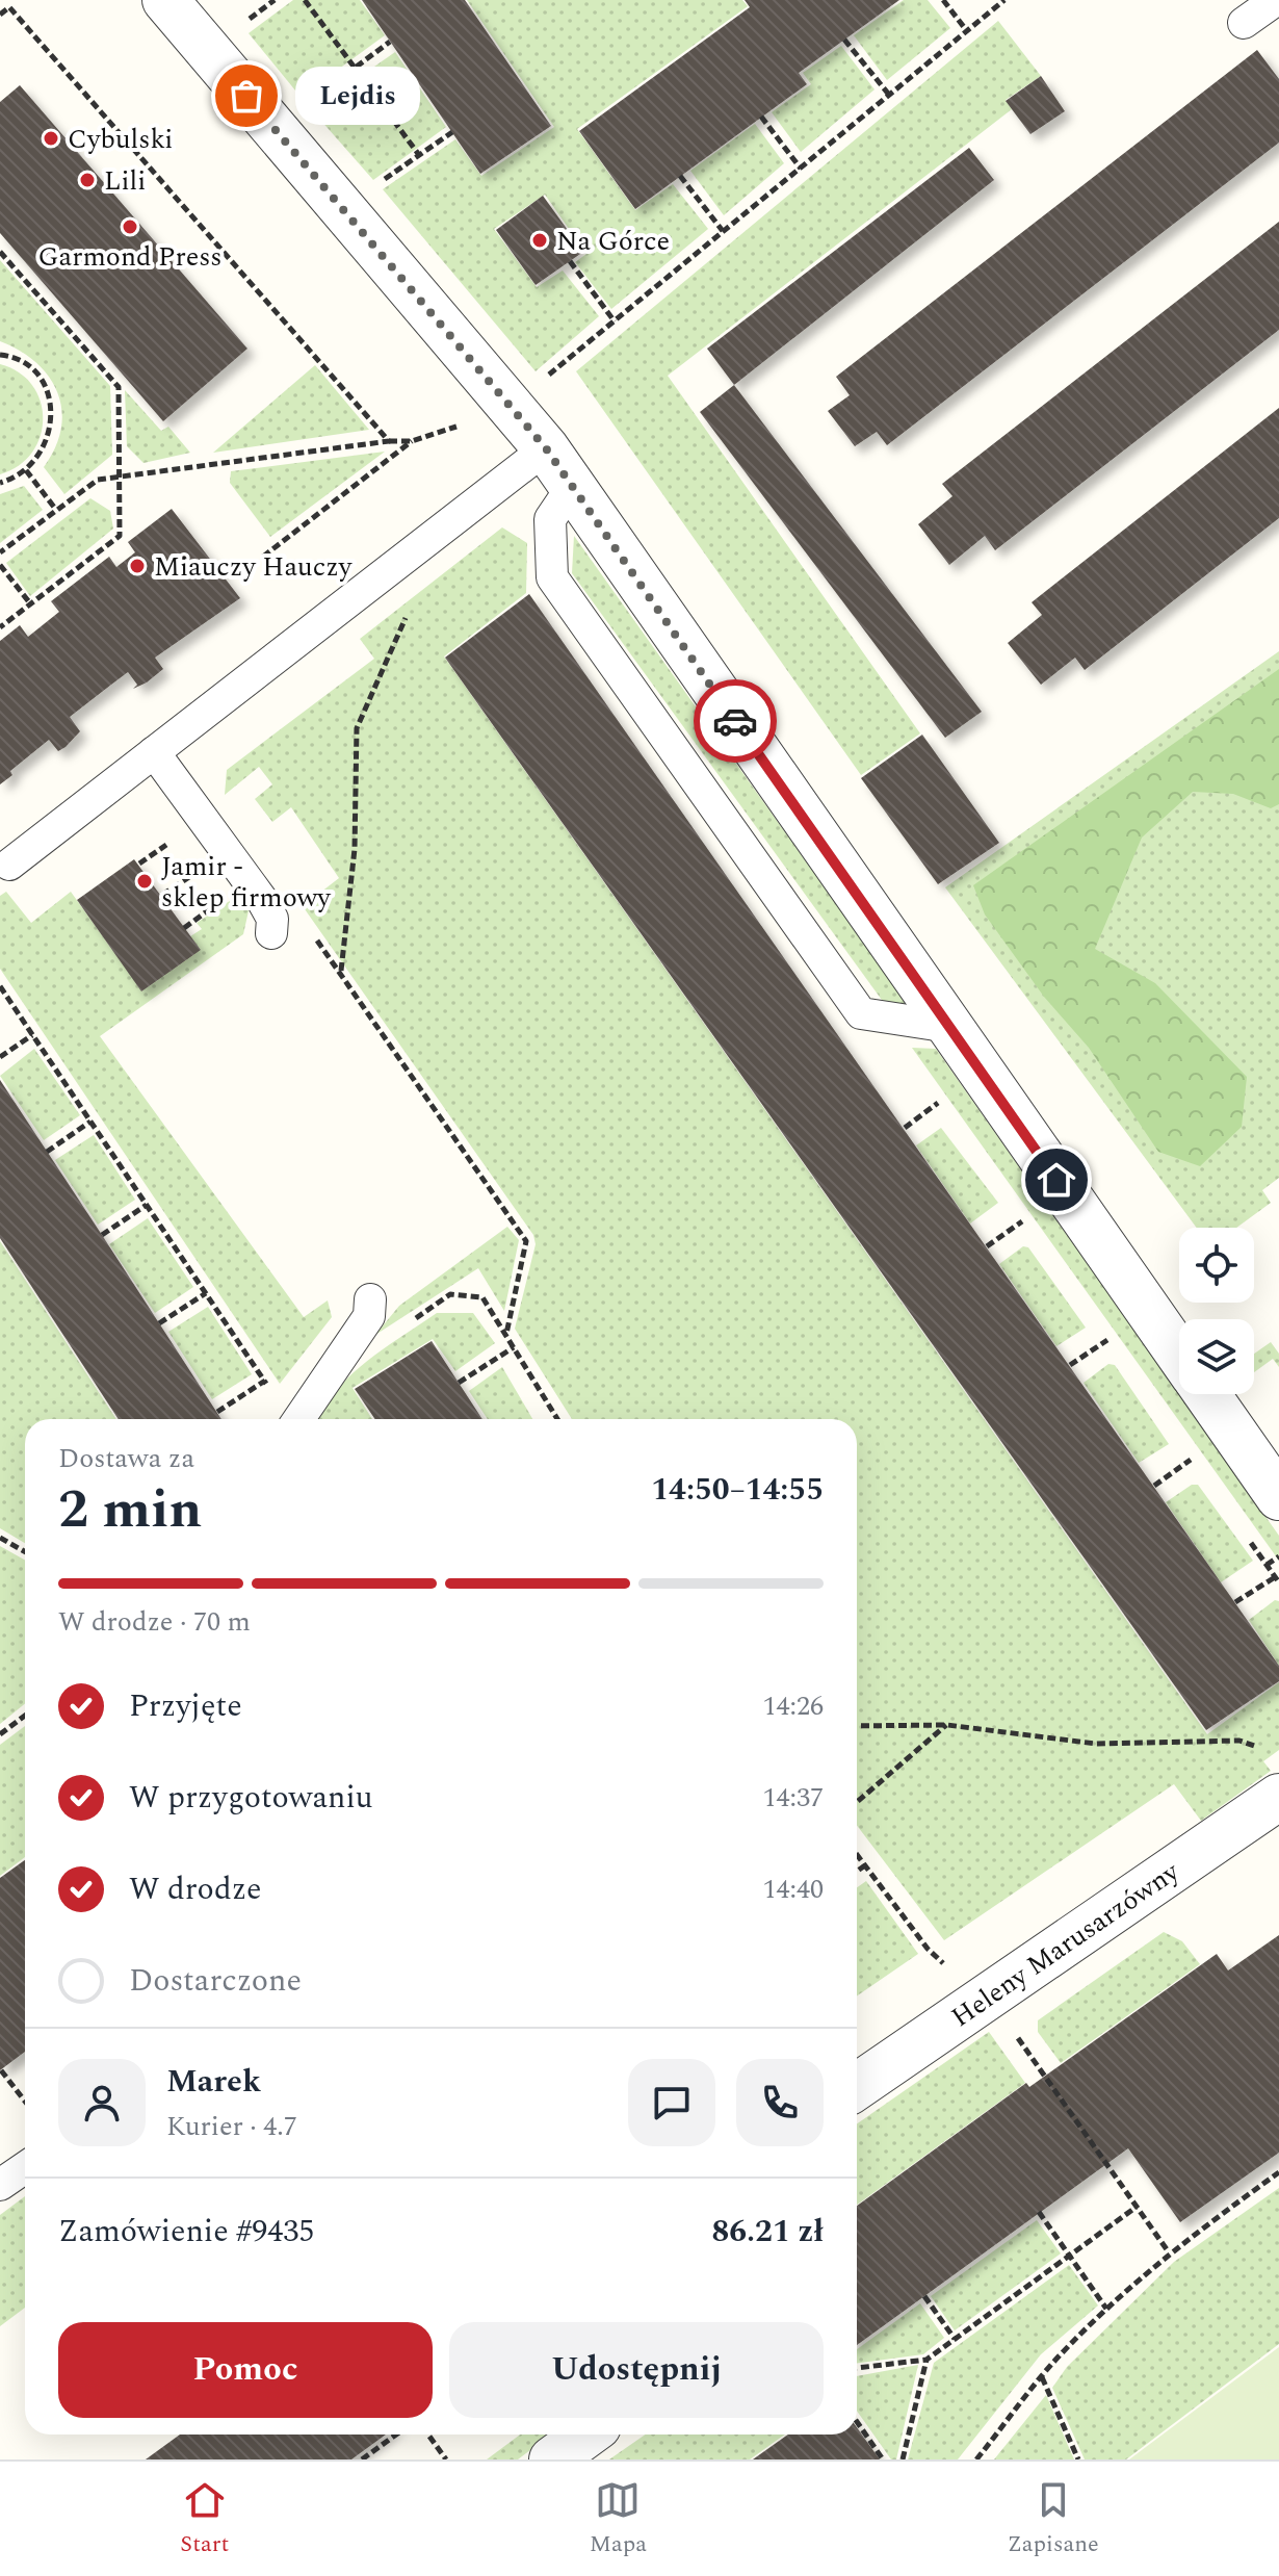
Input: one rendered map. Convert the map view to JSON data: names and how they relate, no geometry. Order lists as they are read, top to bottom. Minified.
{"streets":{"street":["Heleny Marusarzówny"]},"places":["Lejdis","Cybulski","Lili","Garmond Press","Na Górce","Miauczy Hauczy","Jamir - sklep firmowy"],"page":{"bubble":"Lejdis","heading":["2 min","Dostawa za","14:50–14:55"],"panel":["Marek","Kurier · 4.7","Zamówienie #9435","86.21 zł"],"bar":"W drodze · 70 m","list":[["Przyjęte","14:26"],["W przygotowaniu","14:37"],["W drodze","14:40"],"Dostarczone"],"buttons":["Pomoc","Udostępnij"],"tabs":["Start","Mapa","Zapisane"]}}
